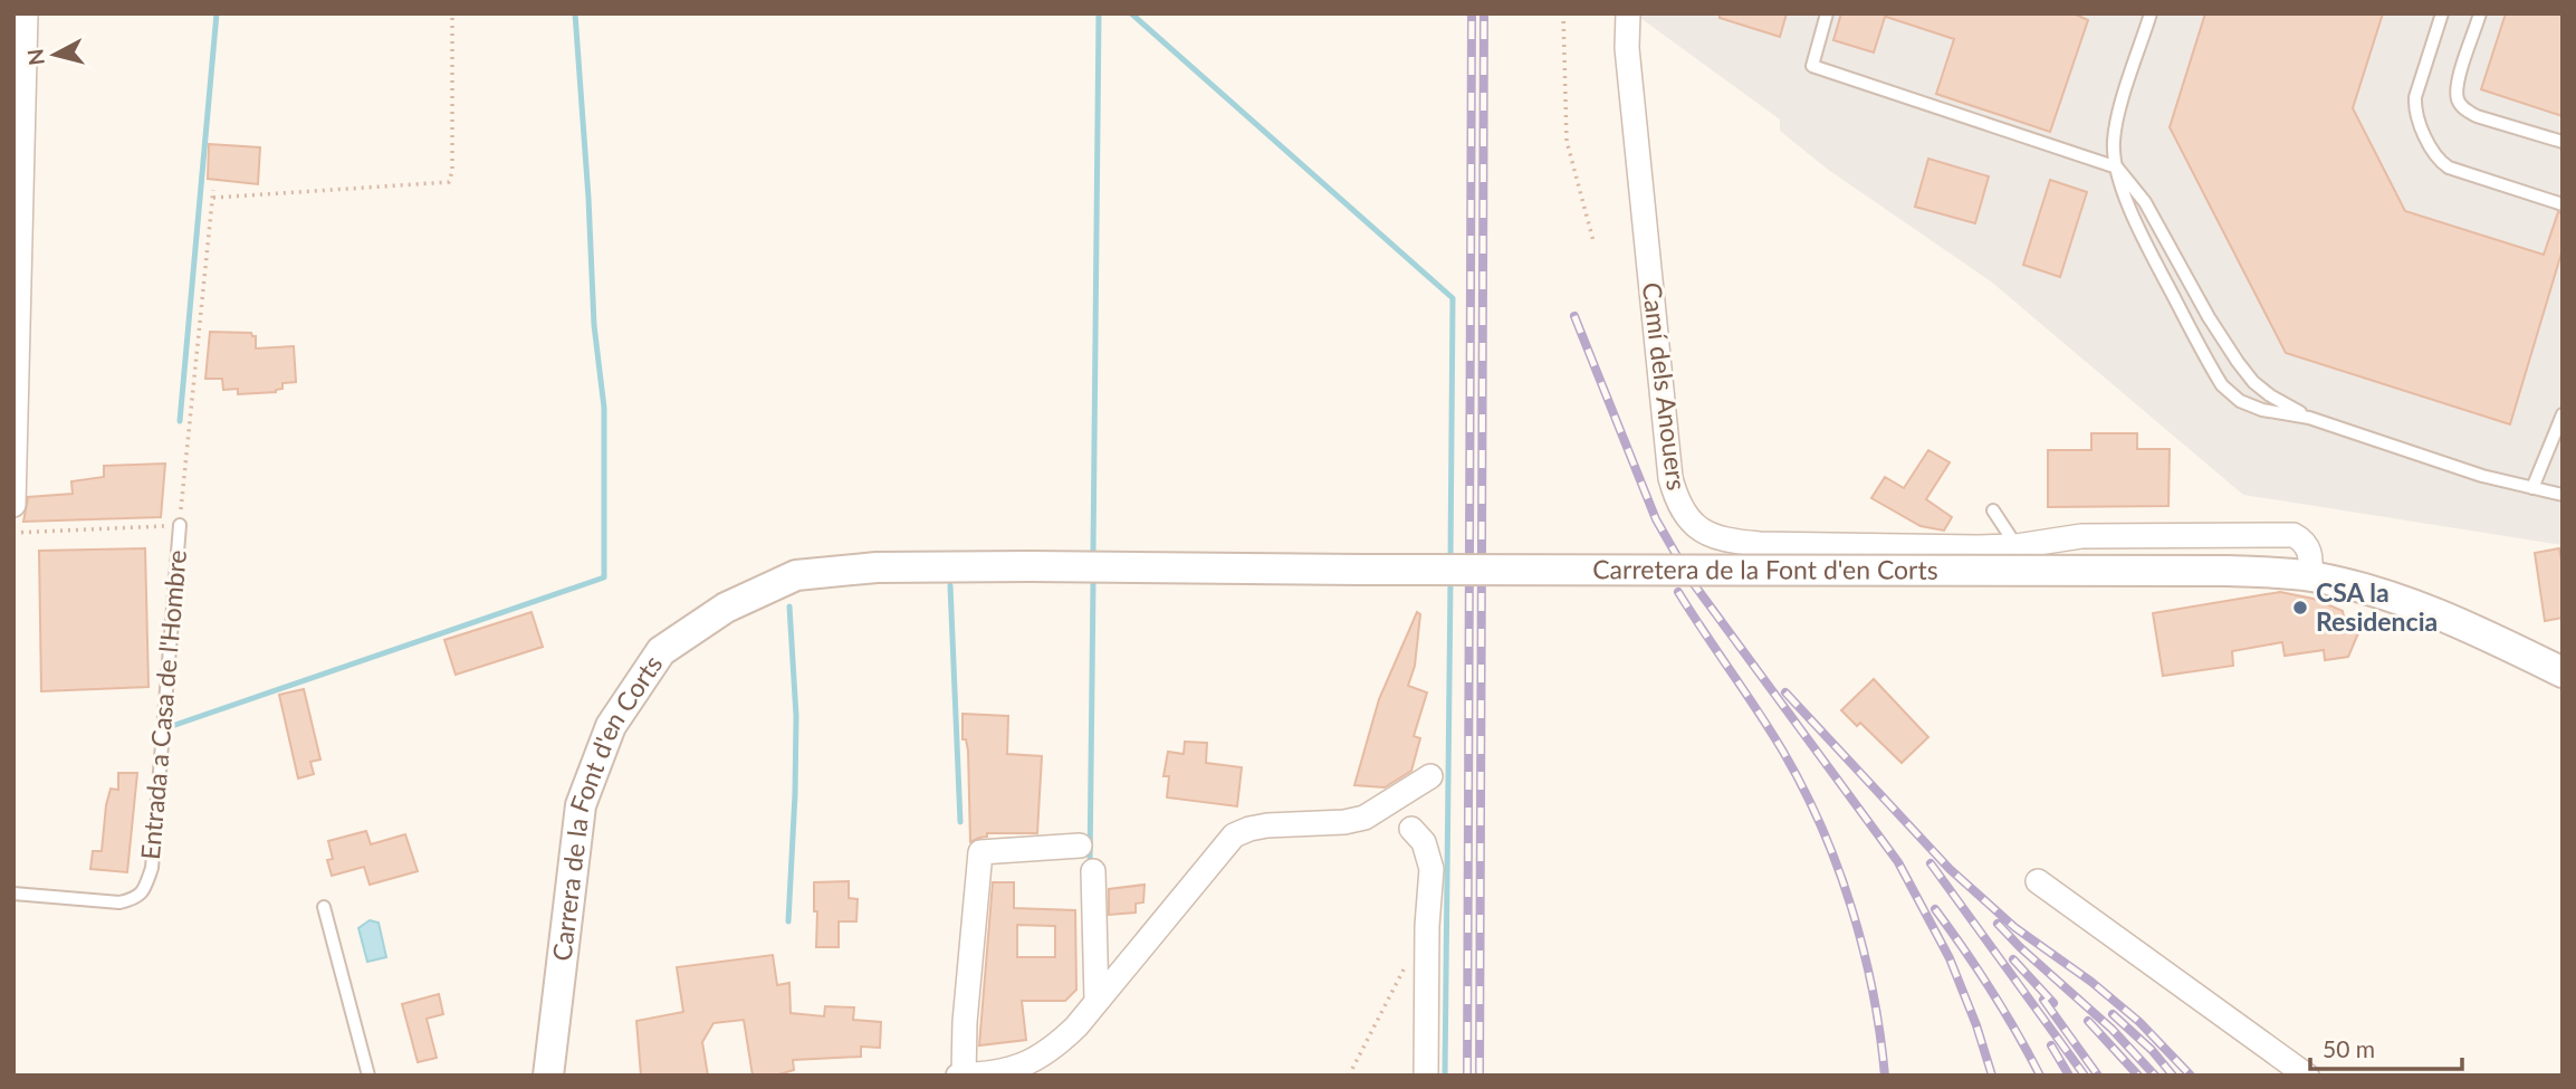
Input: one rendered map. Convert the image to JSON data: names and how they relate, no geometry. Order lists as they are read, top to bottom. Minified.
{"streets":{"street":["Camí dels Anouers","Carretera de la Font d'en Corts","Carrera de la Font d'en Corts"],"lane":["Entrada a Casa de l'Hombre"]},"crossings":[["Camí dels Anouers","Carretera de la Font d'en Corts"],["Carretera de la Font d'en Corts","Carrera de la Font d'en Corts"]],"places":["CSA la Residencia"],"scale_bar":"50 m","north":"left"}
